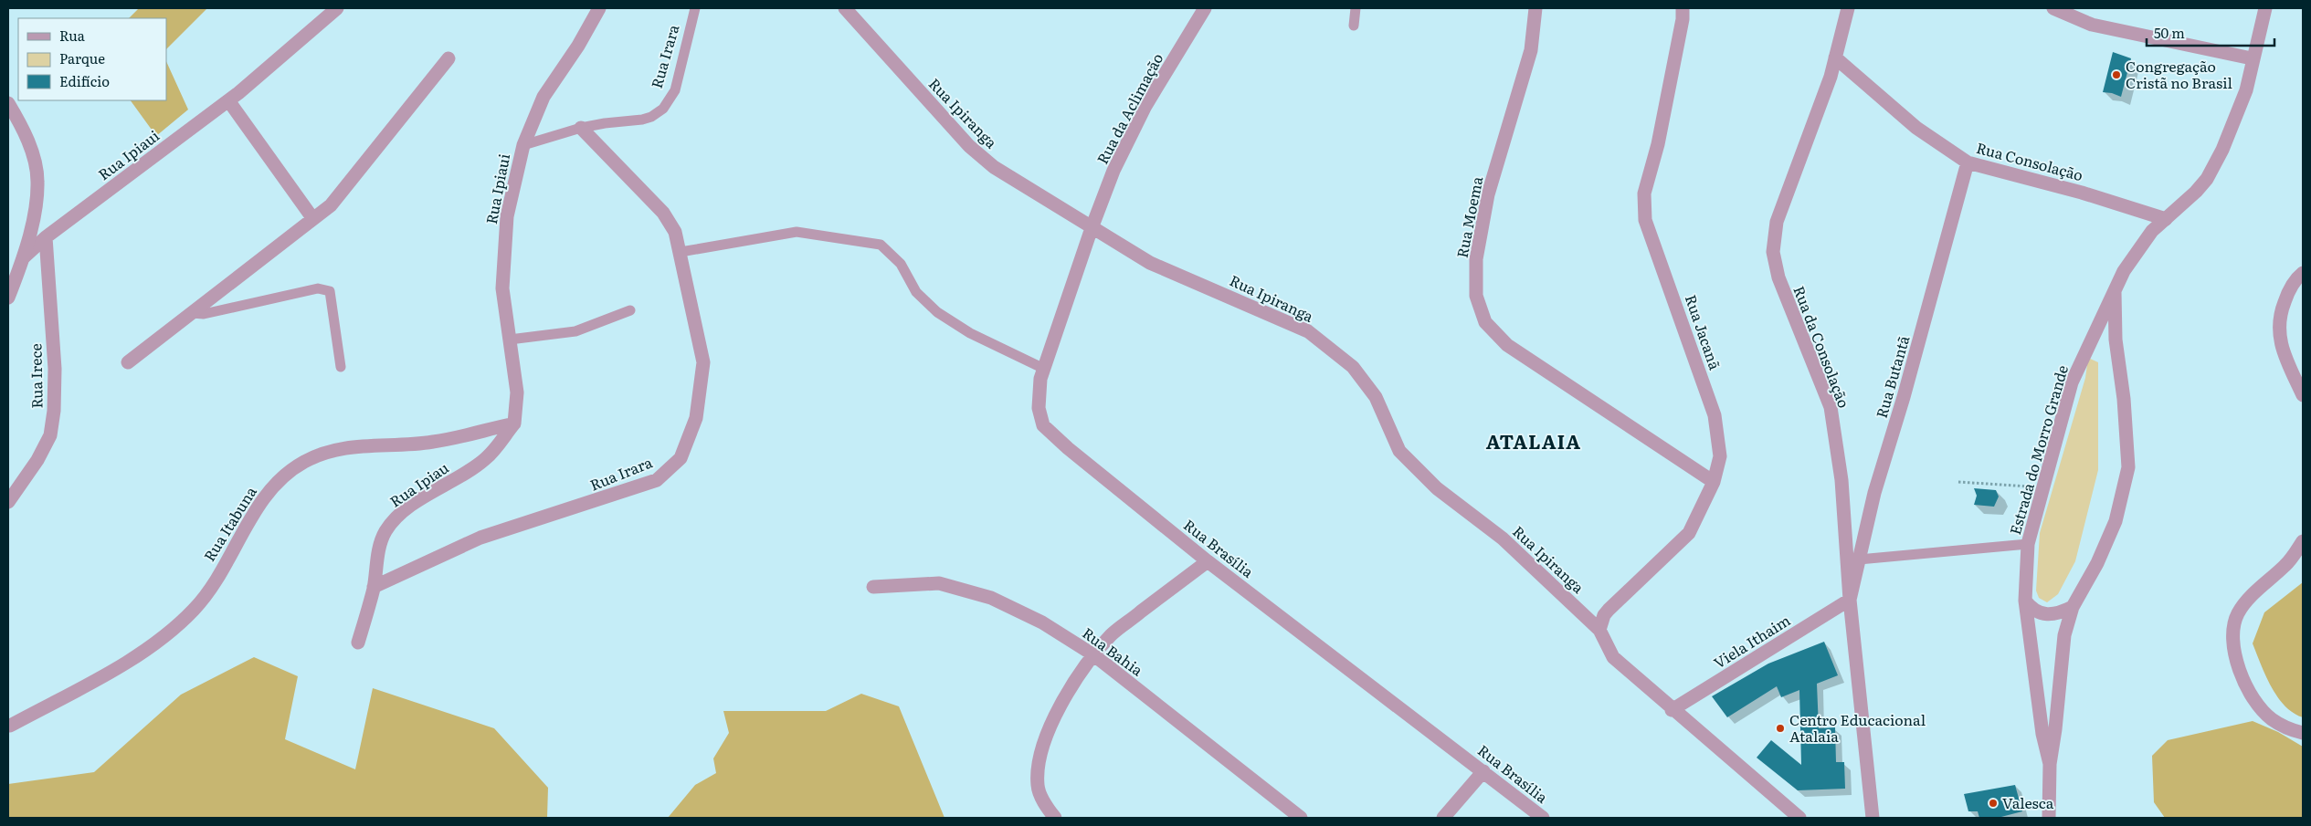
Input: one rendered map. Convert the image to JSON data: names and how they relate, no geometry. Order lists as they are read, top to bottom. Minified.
{"streets":{"street":["Rua Irara","Rua da Aclimação","Rua Ipiranga","Rua Ipiaui","Rua Consolação","Rua Moema","Rua Jacanã","Rua da Consolação","Rua Irece","Rua Butantã","Estrada do Morro Grande","Rua Ipiau","Rua Itabuna","Rua Brasília","Viela Ithaim","Rua Bahia"]},"crossings":[["Rua Irara","Rua Ipiaui"],["Rua Irara","Rua Ipiau"],["Rua da Aclimação","Rua Ipiranga"],["Rua da Aclimação","Rua Brasília"],["Rua Ipiranga","Rua Jacanã"],["Rua Ipiranga","Rua Brasília"],["Rua Ipiranga","Viela Ithaim"],["Rua Ipiaui","Rua Irece"],["Rua Ipiaui","Rua Ipiau"],["Rua Ipiaui","Rua Itabuna"],["Rua Consolação","Rua da Consolação"],["Rua Consolação","Rua Butantã"],["Rua Consolação","Estrada do Morro Grande"],["Rua Moema","Rua Jacanã"],["Rua da Consolação","Rua Butantã"],["Rua da Consolação","Viela Ithaim"],["Rua Butantã","Viela Ithaim"],["Rua Ipiau","Rua Itabuna"]],"districts":["ATALAIA"],"places":["Congregação Cristã no Brasil","Centro Educacional Atalaia","Valesca"],"legend":["Rua","Parque","Edifício"],"scale_bar":"50 m"}
